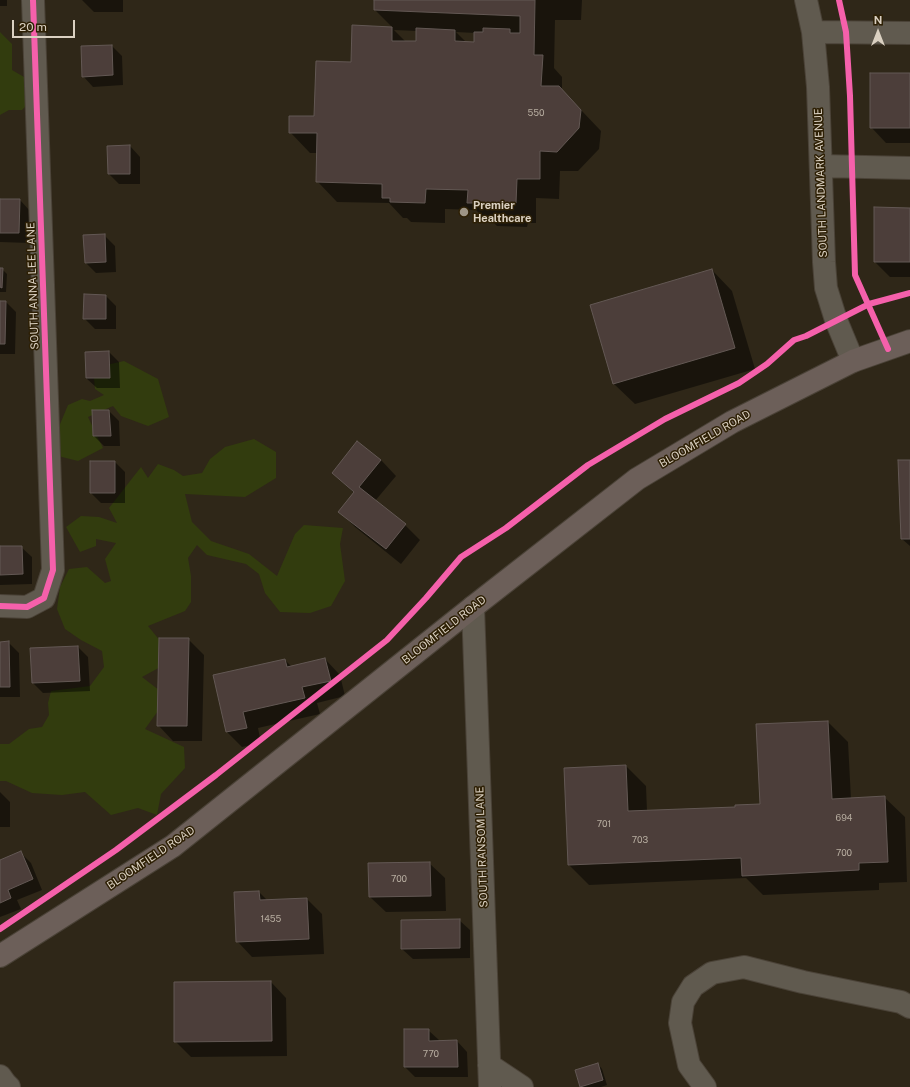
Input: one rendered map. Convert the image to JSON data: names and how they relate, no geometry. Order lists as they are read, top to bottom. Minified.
{"streets":{"main road":["BLOOMFIELD ROAD"],"street":["SOUTH LANDMARK AVENUE","SOUTH ANNA LEE LANE","SOUTH RANSOM LANE"]},"crossings":[["SOUTH LANDMARK AVENUE","BLOOMFIELD ROAD"],["BLOOMFIELD ROAD","SOUTH RANSOM LANE"]],"places":["Premier Healthcare"],"house_numbers":["550","694","701","703","700","700","1455","770"],"scale_bar":"20 m","north":"top"}
